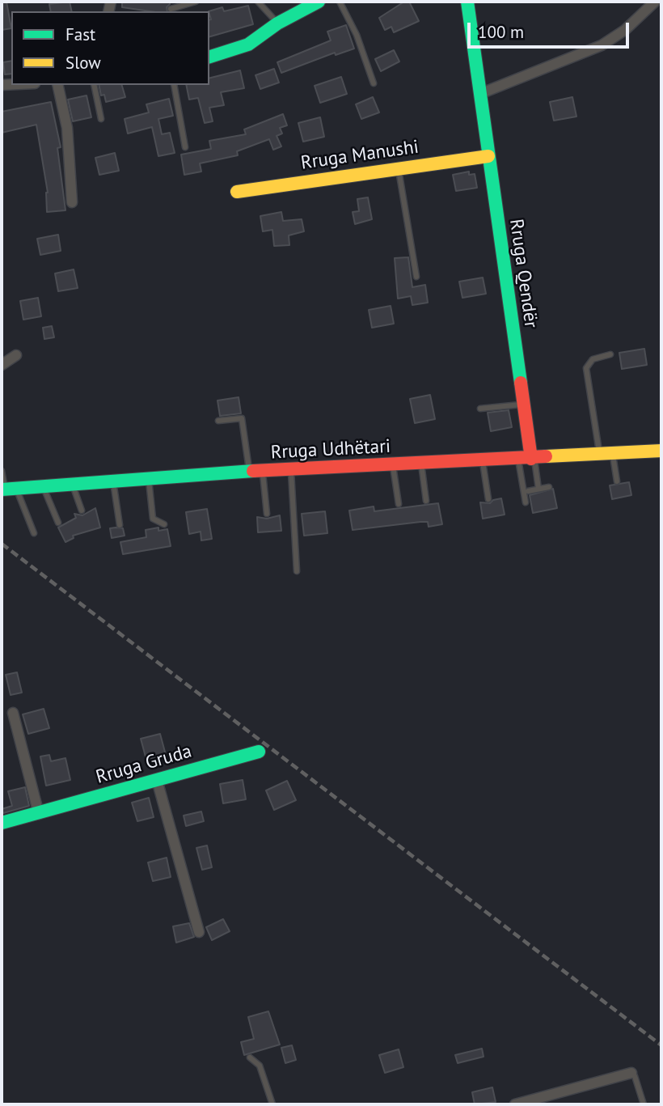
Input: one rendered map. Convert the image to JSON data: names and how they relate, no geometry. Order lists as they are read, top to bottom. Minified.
{"streets":{"street":["Rruga Manushi","Rruga Qendër","Rruga Udhëtari","Rruga Gruda"]},"crossings":[["Rruga Manushi","Rruga Qendër"],["Rruga Qendër","Rruga Udhëtari"]],"legend":["Fast","Slow"],"scale_bar":"100 m"}
